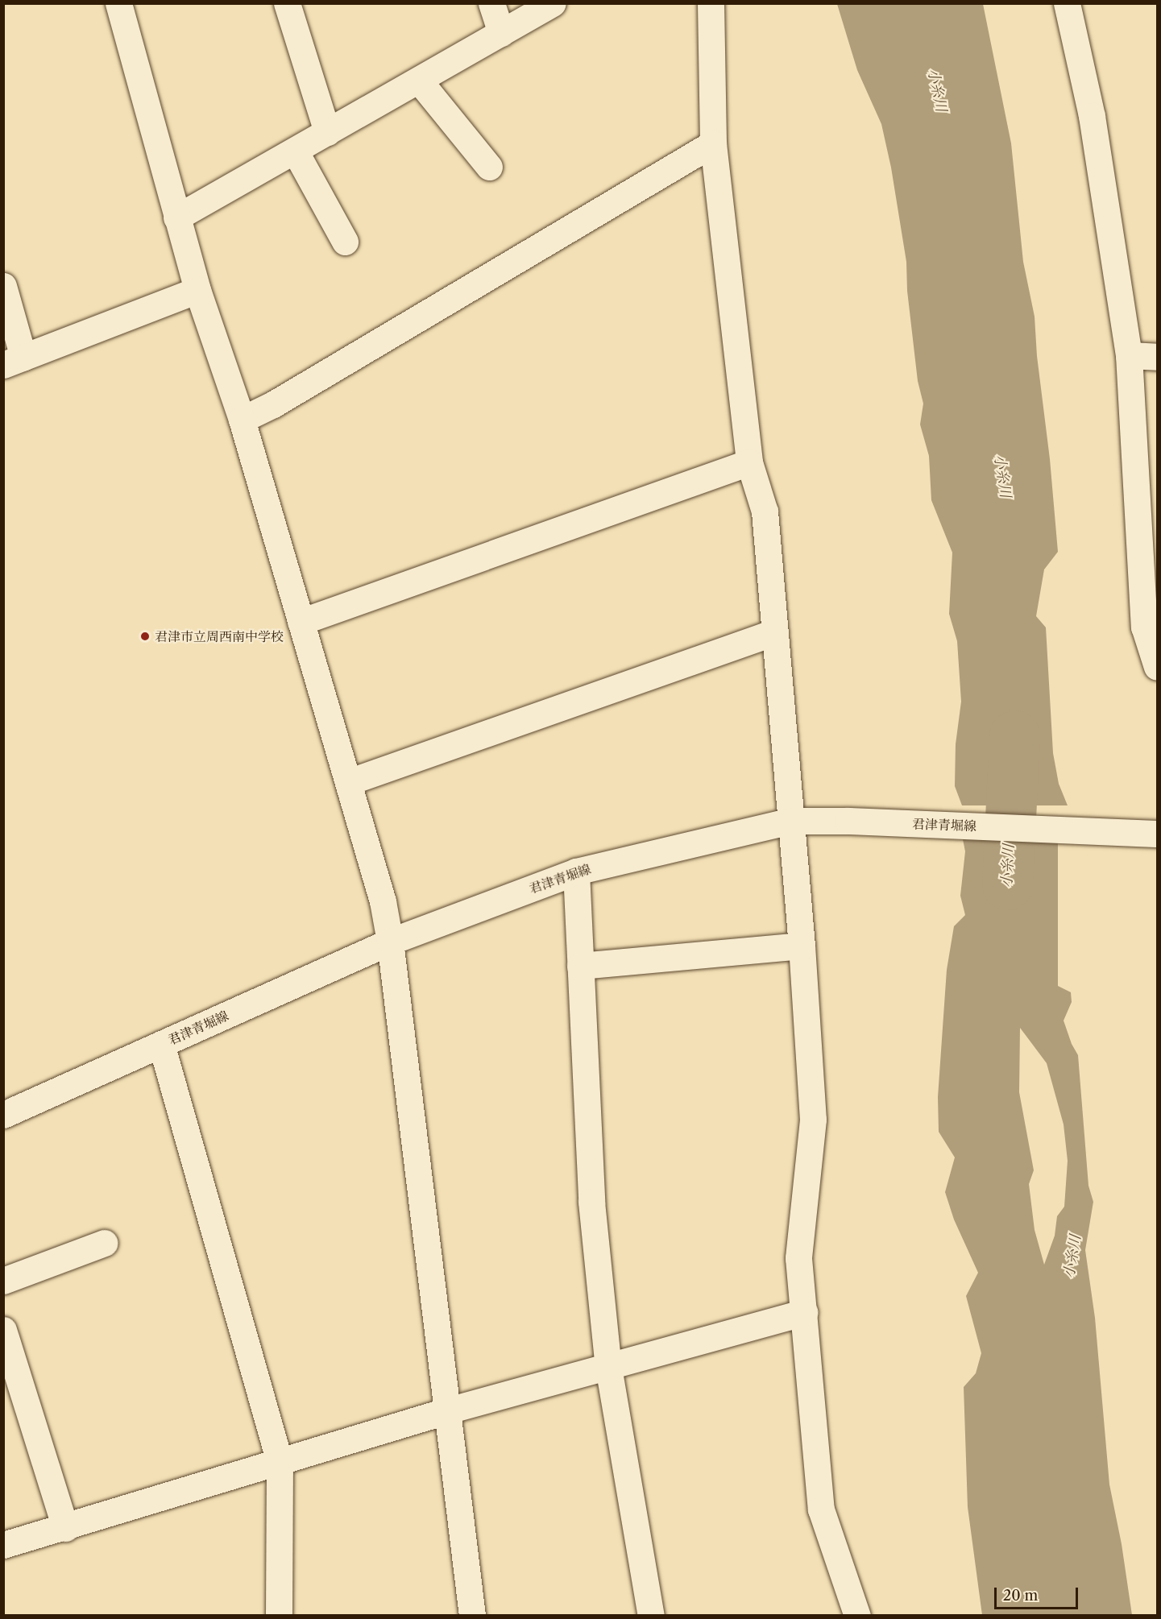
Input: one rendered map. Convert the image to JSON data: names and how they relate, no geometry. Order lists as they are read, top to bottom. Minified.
{"streets":{"street":["君津青堀線"]},"water":["小糸川"],"places":["君津市立周西南中学校"],"scale_bar":"20 m"}
